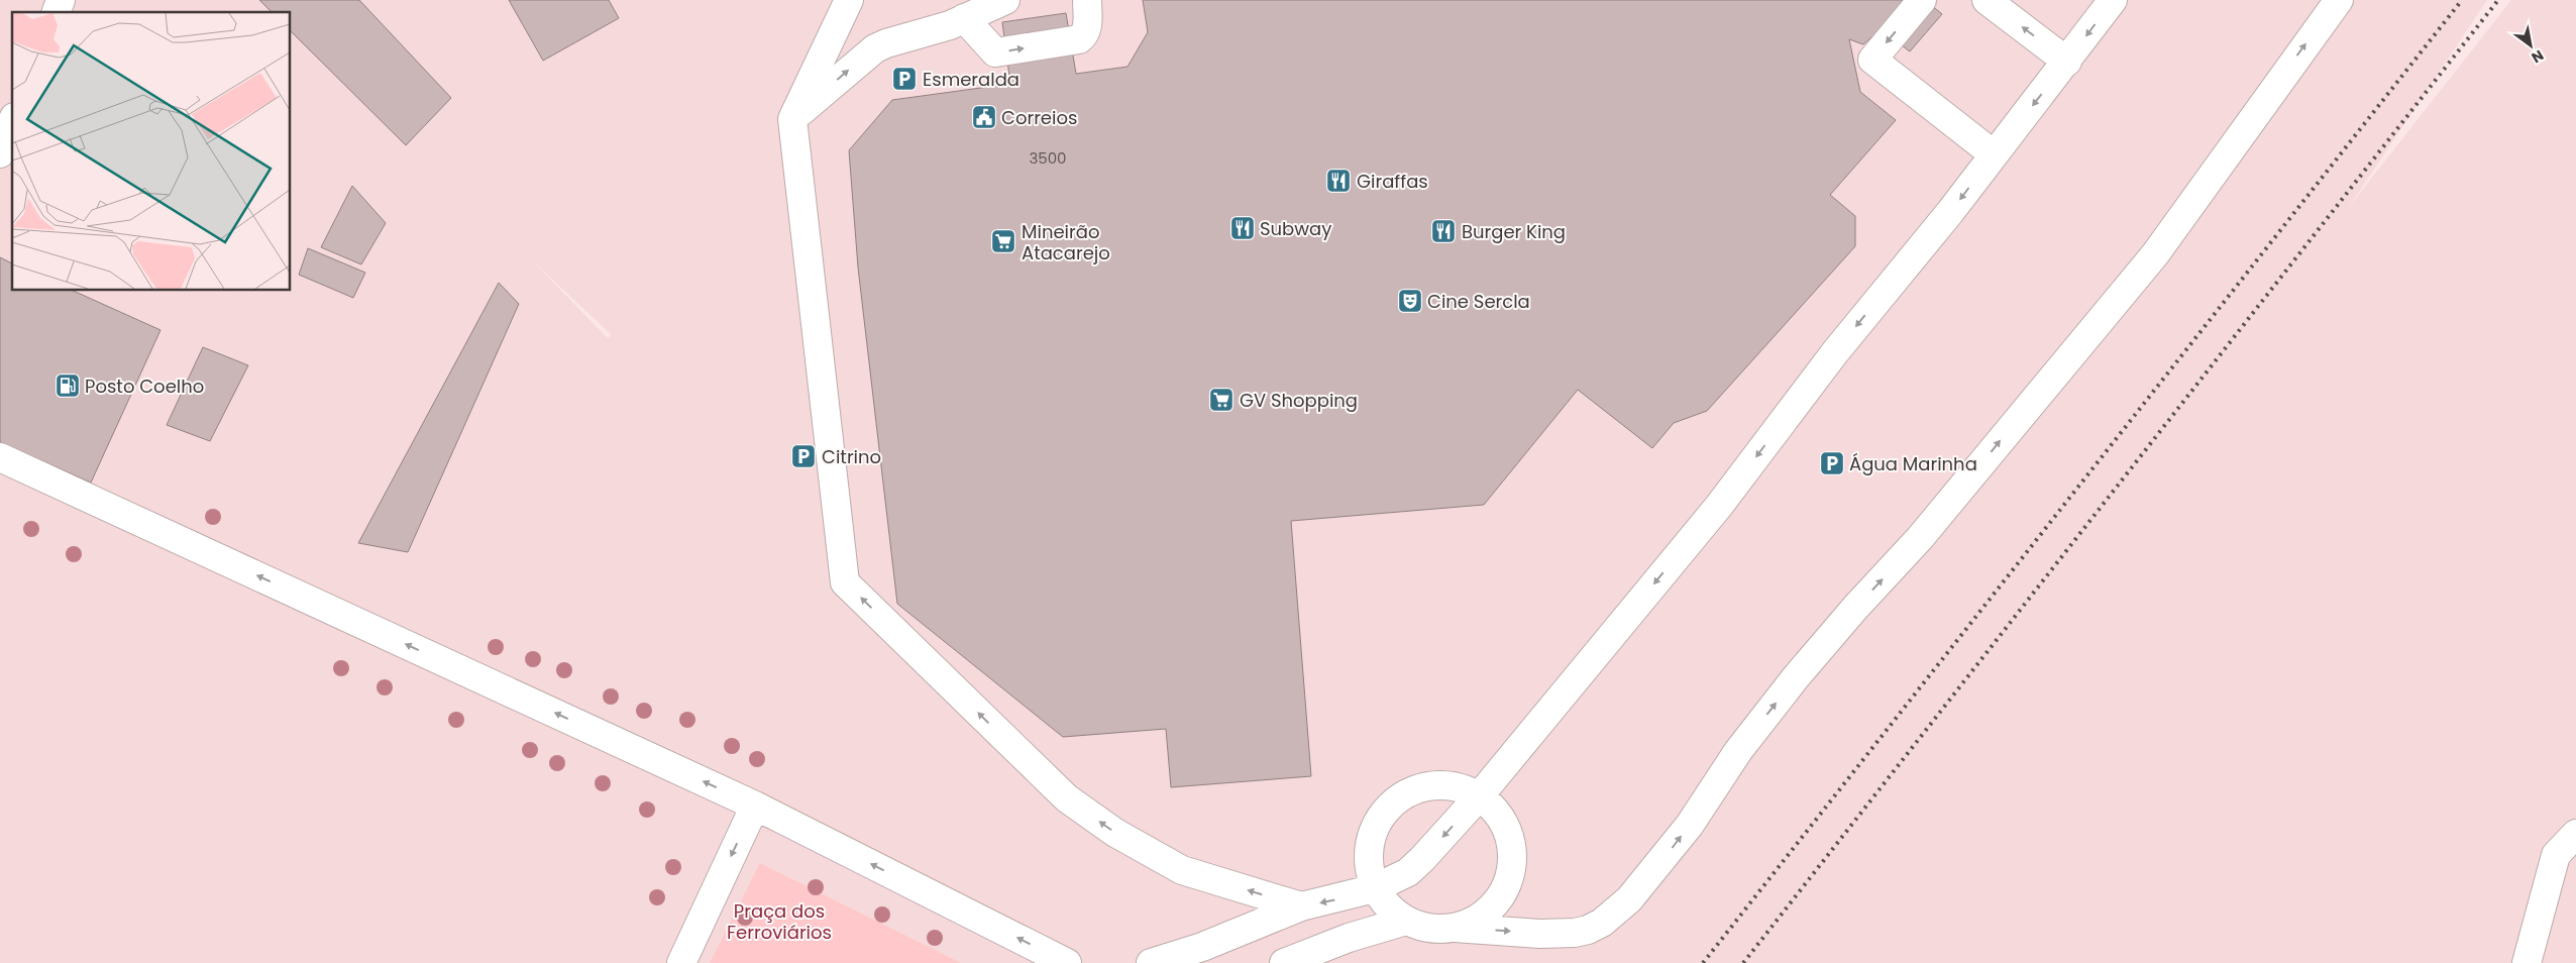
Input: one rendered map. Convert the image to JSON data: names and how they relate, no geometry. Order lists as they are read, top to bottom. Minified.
{"parks":["Praça dos Ferroviários"],"places":{"parking":["Esmeralda","Citrino","Água Marinha"],"public building":["Correios"],"restaurant":["Giraffas","Subway","Burger King"],"supermarket":["Mineirão Atacarejo","GV Shopping"],"theatre":["Cine Sercla"],"fuel station":["Posto Coelho"]},"house_numbers":["3500"],"north":"bottom right"}
